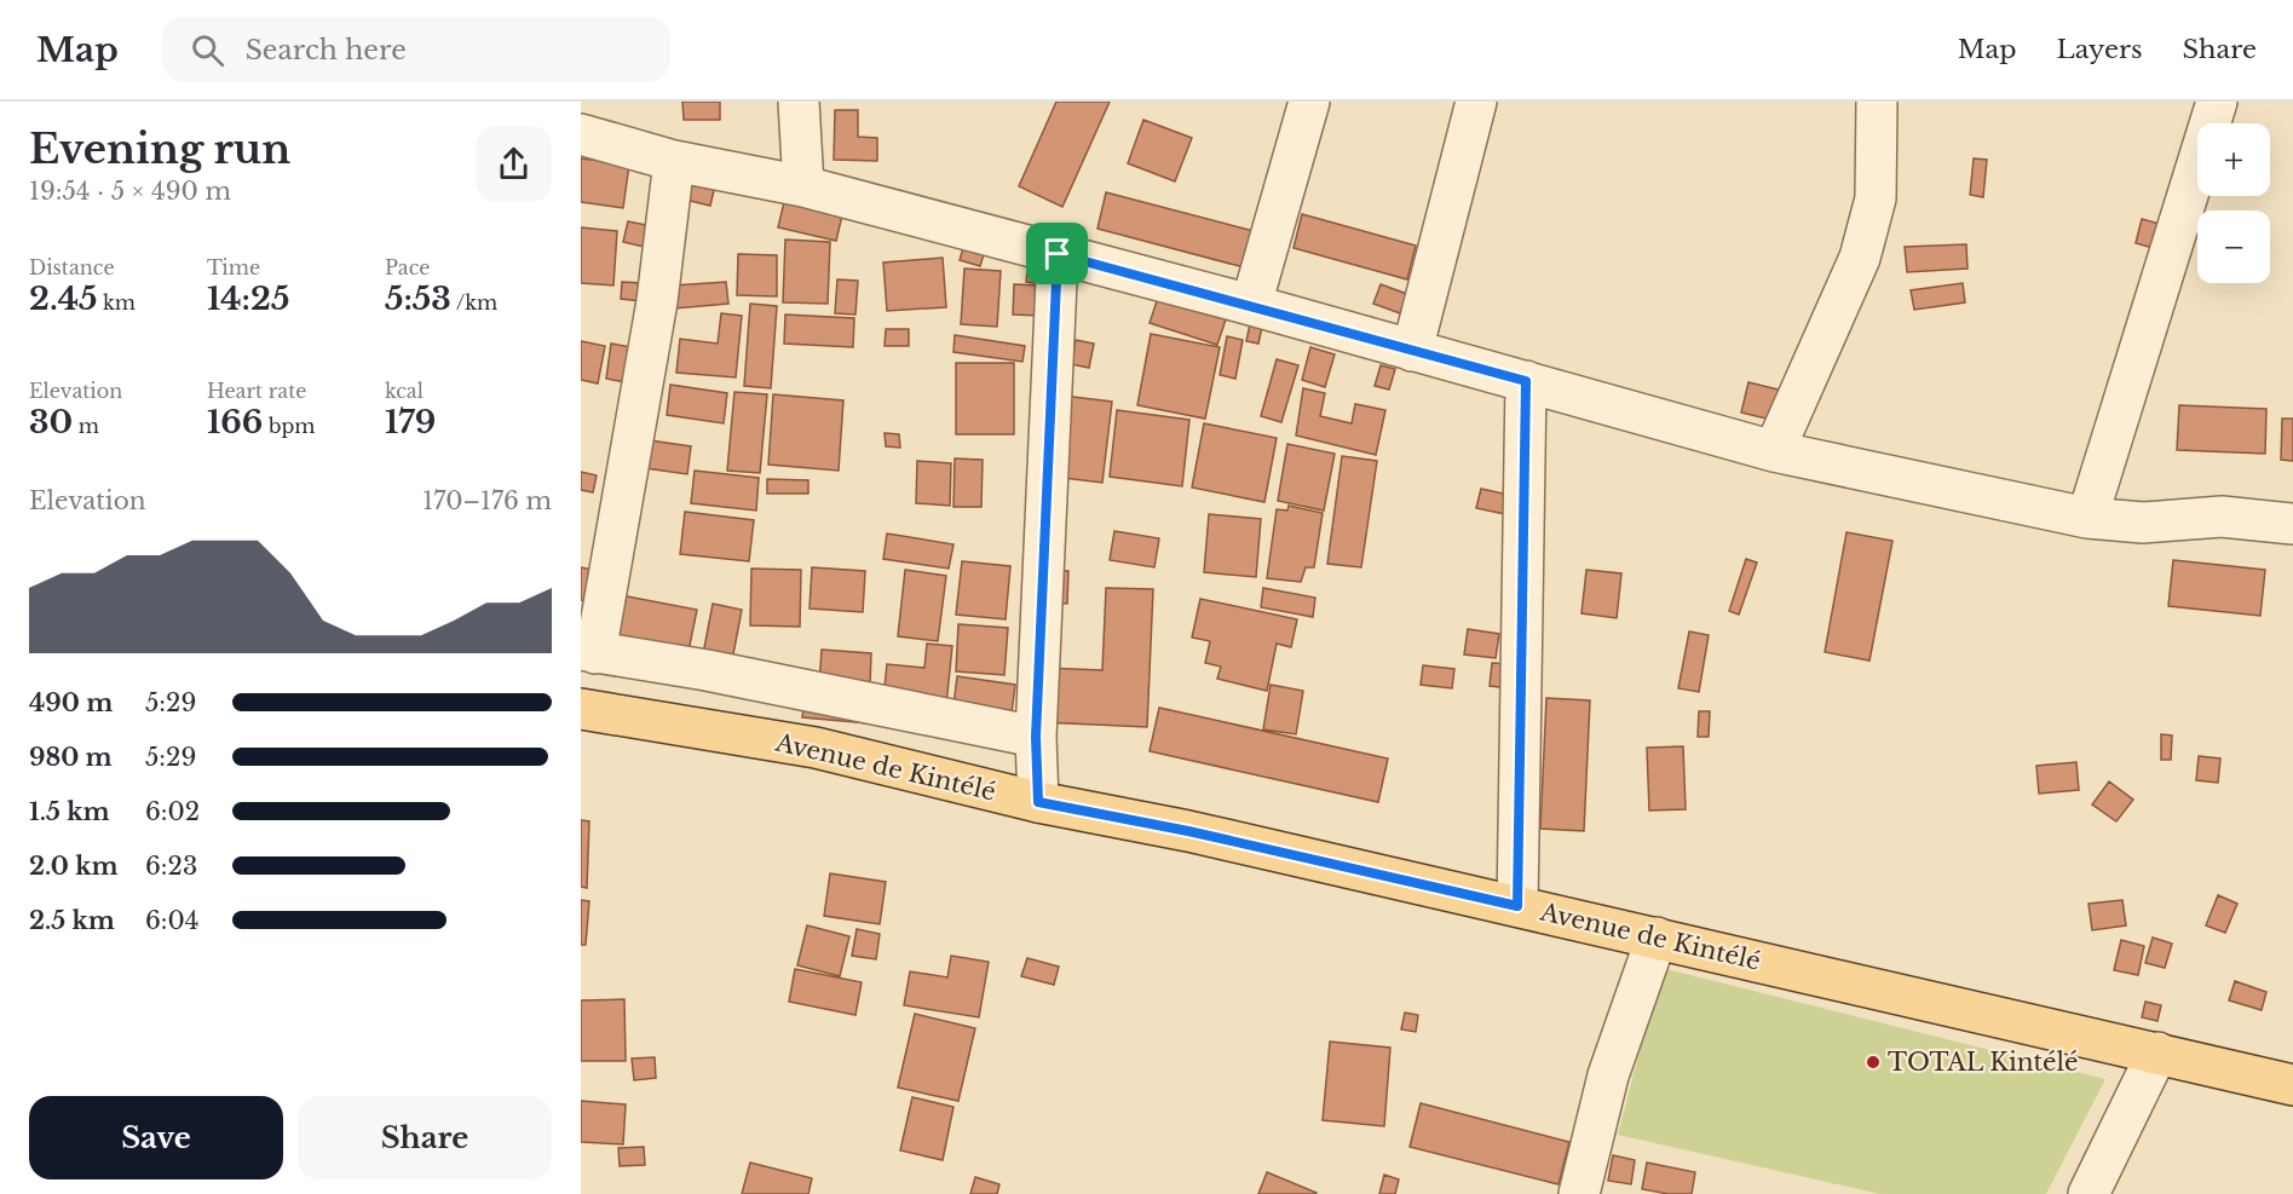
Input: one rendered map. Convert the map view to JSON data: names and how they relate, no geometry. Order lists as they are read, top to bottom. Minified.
{"streets":{"main road":["Avenue de Kintélé"]},"places":["TOTAL Kintélé"],"page":{"header":"Map","search":"Search here","nav":["Map","Layers","Share"],"heading":["Evening run","19:54 · 5 × 490 m"],"map_buttons":["+","−"],"stats":[["Distance","2.45 km"],["Time","14:25"],["Pace","5:53 /km"],["Elevation","30 m"],["Heart rate","166 bpm"],["kcal","179"]],"chart":["Elevation","170–176 m"],"list":[{"name":"490 m","note":"5:29"},{"name":"980 m","note":"5:29"},{"name":"1.5 km","note":"6:02"},{"name":"2.0 km","note":"6:23"},{"name":"2.5 km","note":"6:04"}],"buttons":["Save","Share"]}}
